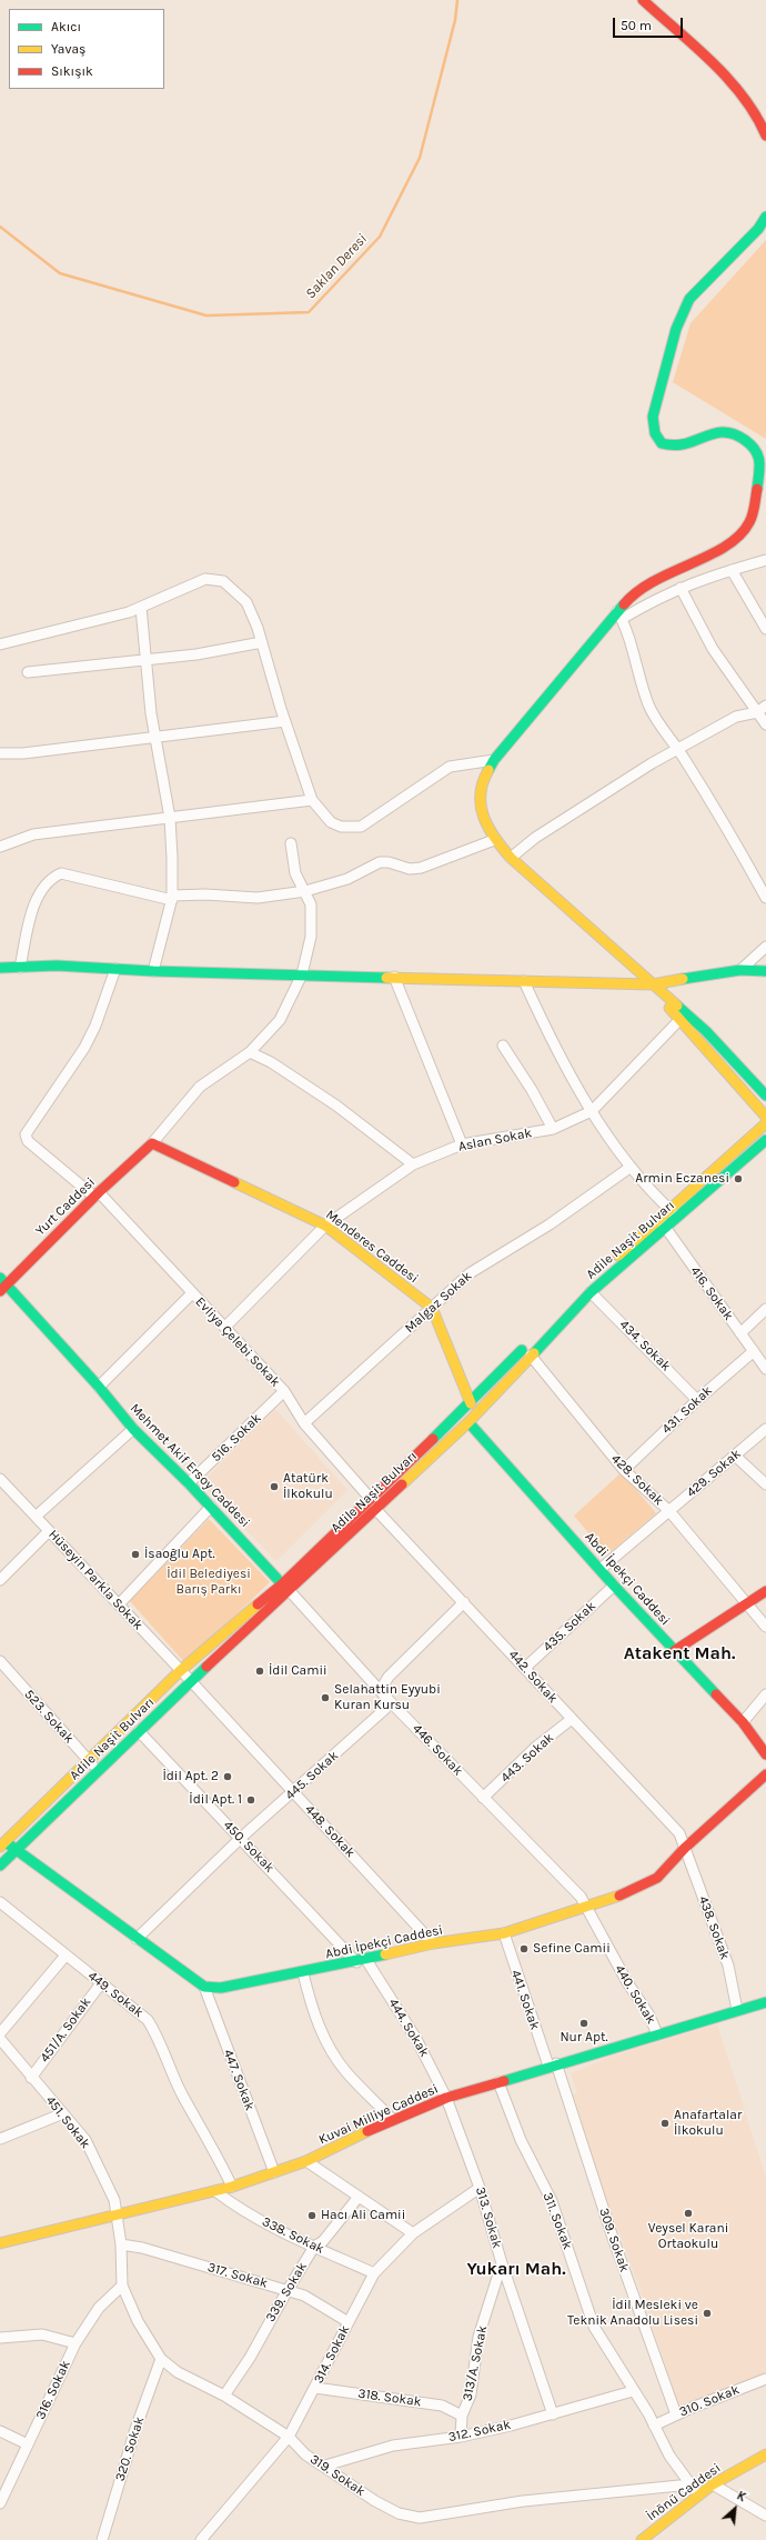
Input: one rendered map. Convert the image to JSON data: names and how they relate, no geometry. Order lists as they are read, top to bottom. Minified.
{"streets":{"street":["Aslan Sokak","Yurt Caddesi","Adile Naşit Bulvarı","Menderes Caddesi","416. Sokak","Malgaz Sokak","Evliya Çelebi Sokak","434. Sokak","431. Sokak","516. Sokak","Mehmet Akif Ersoy Caddesi","429. Sokak","428. Sokak","Abdi İpekçi Caddesi","Hüseyin Parkla Sokak","435. Sokak","442. Sokak","523. Sokak","446. Sokak","443. Sokak","445. Sokak","448. Sokak","450. Sokak","438. Sokak","449. Sokak","440. Sokak","441. Sokak","444. Sokak","451/A. Sokak","447. Sokak","Kuvai Milliye Caddesi","451. Sokak","313. Sokak","311. Sokak","338. Sokak","309. Sokak","317. Sokak","339. Sokak","314. Sokak","313/A. Sokak","316. Sokak","318. Sokak","310. Sokak","312. Sokak","320. Sokak","319. Sokak","İnönü Caddesi"]},"crossings":[["Aslan Sokak","Menderes Caddesi"],["Aslan Sokak","Evliya Çelebi Sokak"],["Yurt Caddesi","Menderes Caddesi"],["Yurt Caddesi","Evliya Çelebi Sokak"],["Yurt Caddesi","Mehmet Akif Ersoy Caddesi"],["Adile Naşit Bulvarı","Menderes Caddesi"],["Adile Naşit Bulvarı","416. Sokak"],["Adile Naşit Bulvarı","Evliya Çelebi Sokak"],["Adile Naşit Bulvarı","434. Sokak"],["Adile Naşit Bulvarı","Mehmet Akif Ersoy Caddesi"],["Adile Naşit Bulvarı","428. Sokak"],["Adile Naşit Bulvarı","Abdi İpekçi Caddesi"],["Adile Naşit Bulvarı","Hüseyin Parkla Sokak"],["Adile Naşit Bulvarı","442. Sokak"],["Adile Naşit Bulvarı","523. Sokak"],["Adile Naşit Bulvarı","446. Sokak"],["Adile Naşit Bulvarı","448. Sokak"],["Adile Naşit Bulvarı","450. Sokak"],["Menderes Caddesi","Malgaz Sokak"],["416. Sokak","431. Sokak"],["Malgaz Sokak","Evliya Çelebi Sokak"],["Evliya Çelebi Sokak","516. Sokak"],["434. Sokak","431. Sokak"],["431. Sokak","428. Sokak"],["516. Sokak","Mehmet Akif Ersoy Caddesi"],["Mehmet Akif Ersoy Caddesi","446. Sokak"],["429. Sokak","428. Sokak"],["429. Sokak","Abdi İpekçi Caddesi"],["Abdi İpekçi Caddesi","435. Sokak"],["Abdi İpekçi Caddesi","442. Sokak"],["Abdi İpekçi Caddesi","446. Sokak"],["Abdi İpekçi Caddesi","448. Sokak"],["Abdi İpekçi Caddesi","450. Sokak"],["Abdi İpekçi Caddesi","438. Sokak"],["Abdi İpekçi Caddesi","440. Sokak"],["Abdi İpekçi Caddesi","441. Sokak"],["Abdi İpekçi Caddesi","444. Sokak"],["Abdi İpekçi Caddesi","447. Sokak"],["Hüseyin Parkla Sokak","448. Sokak"],["435. Sokak","442. Sokak"],["442. Sokak","443. Sokak"],["442. Sokak","438. Sokak"],["446. Sokak","443. Sokak"],["446. Sokak","445. Sokak"],["446. Sokak","440. Sokak"],["445. Sokak","448. Sokak"],["445. Sokak","450. Sokak"],["450. Sokak","444. Sokak"],["438. Sokak","Kuvai Milliye Caddesi"],["449. Sokak","451/A. Sokak"],["449. Sokak","Kuvai Milliye Caddesi"],["440. Sokak","Kuvai Milliye Caddesi"],["441. Sokak","Kuvai Milliye Caddesi"],["441. Sokak","309. Sokak"],["444. Sokak","Kuvai Milliye Caddesi"],["444. Sokak","313. Sokak"],["451/A. Sokak","451. Sokak"],["447. Sokak","Kuvai Milliye Caddesi"],["Kuvai Milliye Caddesi","451. Sokak"],["Kuvai Milliye Caddesi","313. Sokak"],["Kuvai Milliye Caddesi","311. Sokak"],["Kuvai Milliye Caddesi","338. Sokak"],["Kuvai Milliye Caddesi","309. Sokak"],["Kuvai Milliye Caddesi","319. Sokak"],["451. Sokak","319. Sokak"],["313. Sokak","314. Sokak"],["313. Sokak","313/A. Sokak"],["313. Sokak","312. Sokak"],["311. Sokak","310. Sokak"],["311. Sokak","312. Sokak"],["311. Sokak","319. Sokak"],["311. Sokak","İnönü Caddesi"],["338. Sokak","339. Sokak"],["338. Sokak","314. Sokak"],["309. Sokak","310. Sokak"],["317. Sokak","339. Sokak"],["317. Sokak","314. Sokak"],["317. Sokak","319. Sokak"],["339. Sokak","319. Sokak"],["314. Sokak","318. Sokak"],["314. Sokak","319. Sokak"],["313/A. Sokak","318. Sokak"],["313/A. Sokak","312. Sokak"],["316. Sokak","319. Sokak"],["312. Sokak","319. Sokak"],["320. Sokak","319. Sokak"]],"districts":["Atakent Mah.","Yukarı Mah."],"water":["Saklan Deresi"],"parks":["İdil Belediyesi Barış Parkı"],"places":["Armin Eczanesi","Atatürk İlkokulu","İsaoğlu Apt.","İdil Camii","Selahattin Eyyubi Kuran Kursu","İdil Apt. 2","İdil Apt. 1","Sefine Camii","Nur Apt.","Anafartalar İlkokulu","Veysel Karani Ortaokulu","Hacı Ali Camii","İdil Mesleki ve Teknik Anadolu Lisesi"],"legend":["Akıcı","Yavaş","Sıkışık"],"scale_bar":"50 m","north":"top right"}
